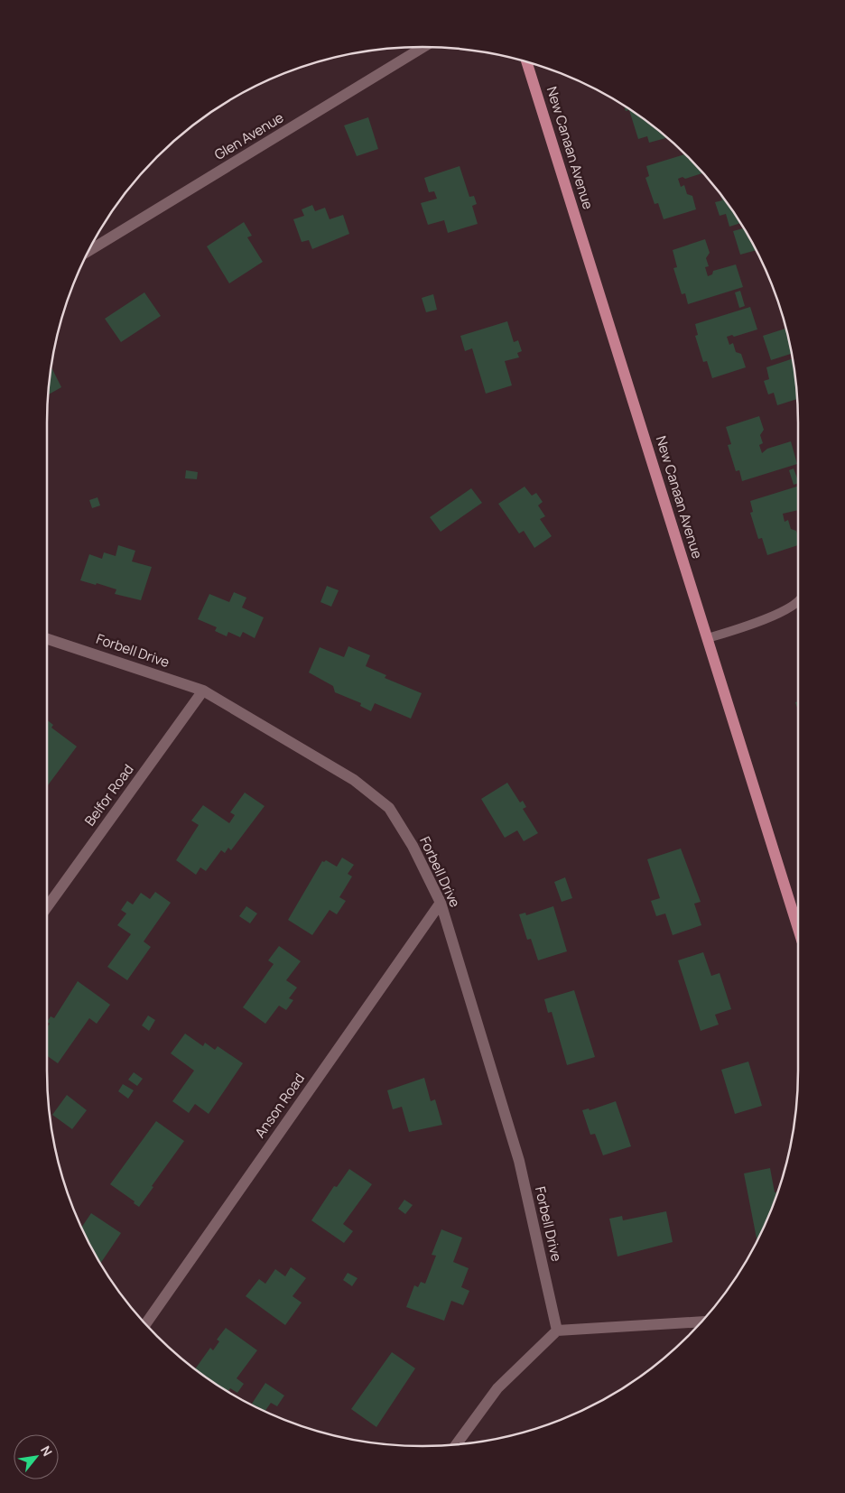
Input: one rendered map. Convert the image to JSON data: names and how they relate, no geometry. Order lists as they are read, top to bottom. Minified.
{"streets":{"main road":["New Canaan Avenue"],"street":["Glen Avenue","Forbell Drive","Belfor Road","Anson Road"]},"crossings":[["Forbell Drive","Belfor Road"],["Forbell Drive","Anson Road"]],"north":"top right"}
